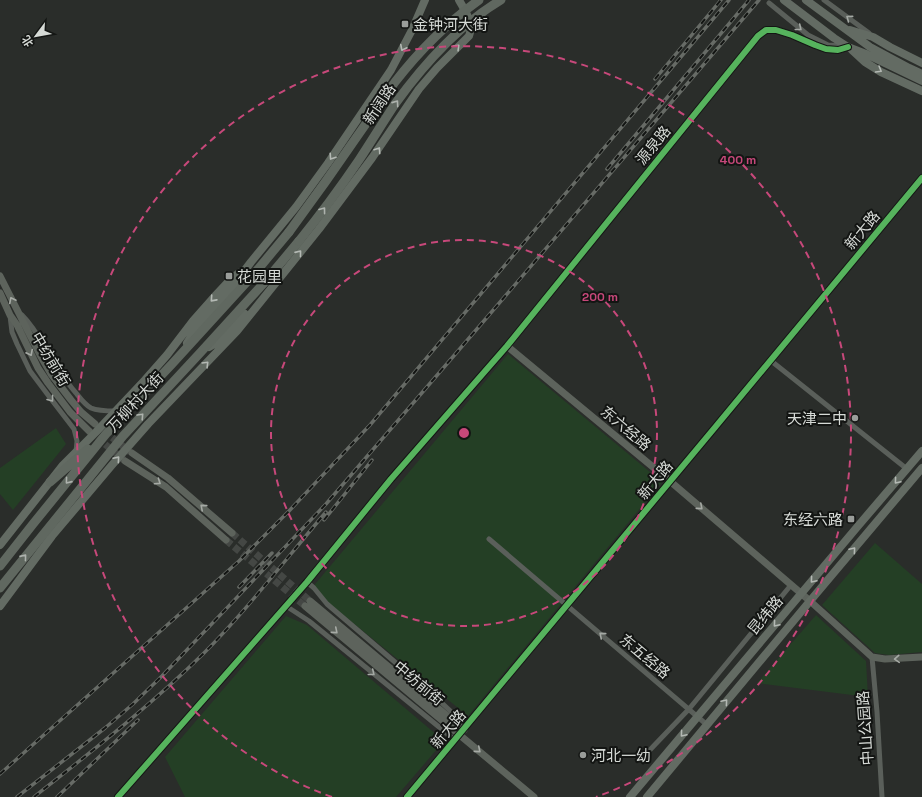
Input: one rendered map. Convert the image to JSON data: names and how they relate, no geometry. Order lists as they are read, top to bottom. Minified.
{"streets":{"highway":["新阔路","万柳村大街"],"main road":["昆纬路"],"street":["源泉路","新大路","中纺前街","东六经路","东五经路","中山公园路"]},"crossings":[["新阔路","万柳村大街"],["源泉路","东六经路"],["新大路","东六经路"],["新大路","东五经路"],["东六经路","昆纬路"],["东六经路","中山公园路"],["昆纬路","东五经路"]],"one_way":["东五经路"],"places":{"transit":["金钟河大街","花园里","东经六路"],"other":["天津二中","河北一幼"]},"north":"bottom left","rings":["400 m","200 m"]}
